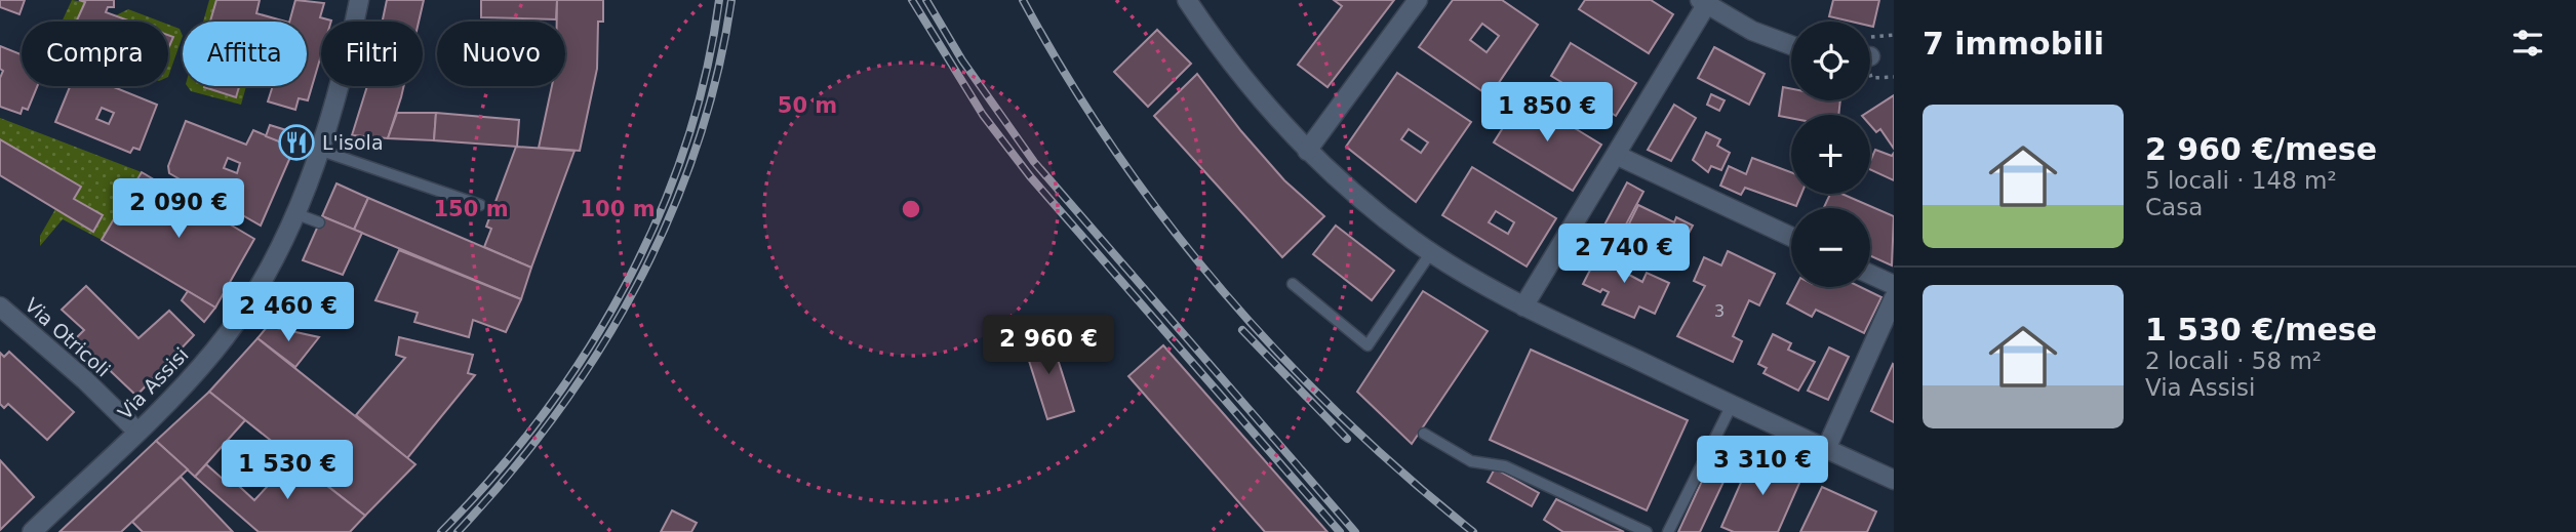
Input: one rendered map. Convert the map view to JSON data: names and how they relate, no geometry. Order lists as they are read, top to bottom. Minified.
{"streets":{"street":["Via Otricoli","Via Assisi"]},"crossings":[["Via Otricoli","Via Assisi"]],"places":{"restaurant":["L'isola"]},"house_numbers":["3"],"page":{"heading":"7 immobili","map_buttons":["+","−"],"chip":["Compra","Affitta","Filtri","Nuovo"],"price":["1 850 €","2 090 €","2 740 €","2 460 €","2 960 €","3 310 €","1 530 €"],"list":[{"name":"2 960 €/mese","note":"5 locali · 148 m² · Casa"},{"name":"1 530 €/mese","note":"2 locali · 58 m² · Via Assisi"}]},"rings":["50 m","100 m","150 m"]}
